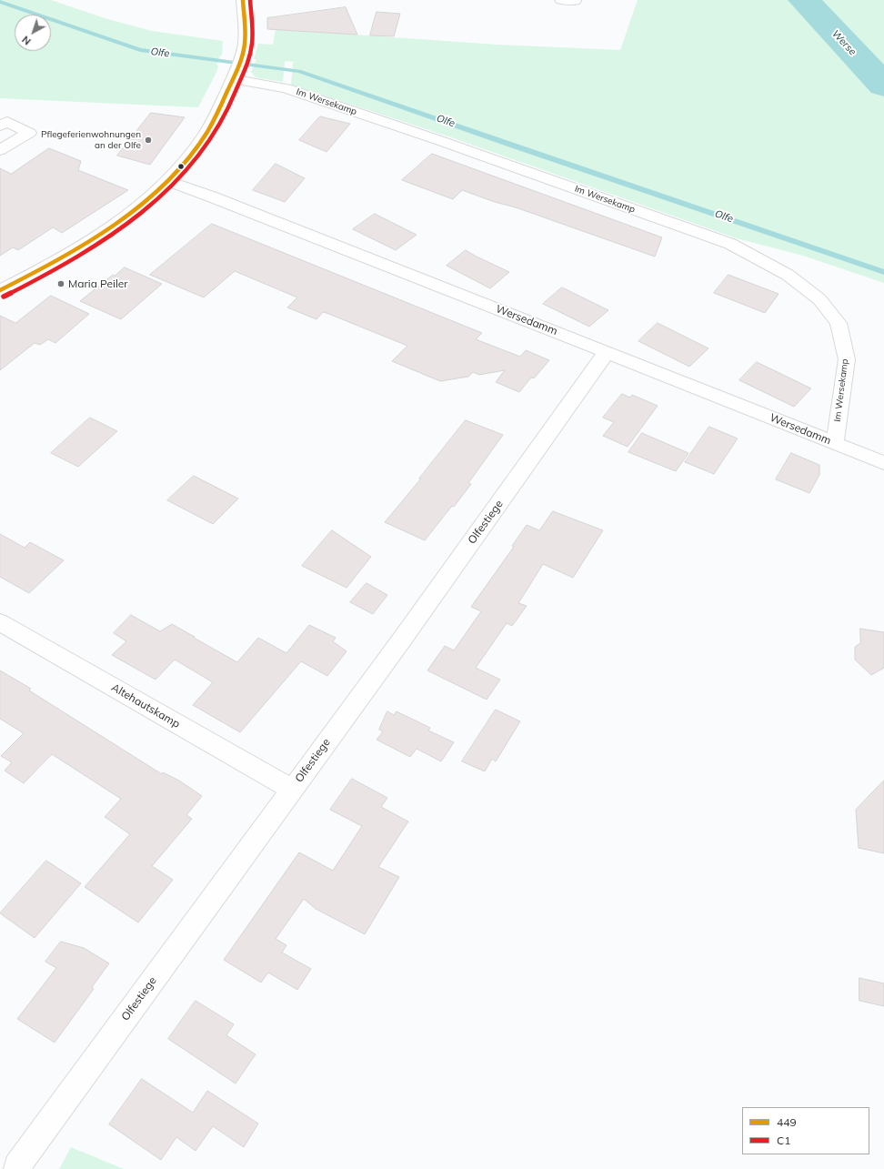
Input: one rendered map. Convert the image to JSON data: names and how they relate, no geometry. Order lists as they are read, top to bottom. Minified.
{"streets":{"street":["Im Wersekamp","Wersedamm","Olfestiege","Altehautskamp"]},"crossings":[["Im Wersekamp","Wersedamm"],["Wersedamm","Olfestiege"],["Olfestiege","Altehautskamp"]],"water":["Werse","Olfe"],"places":["Pflegeferienwohnungen an der Olfe","Maria Peiler"],"lines":["transit line 449","transit line C1"],"legend":["449","C1"],"north":"bottom left"}
